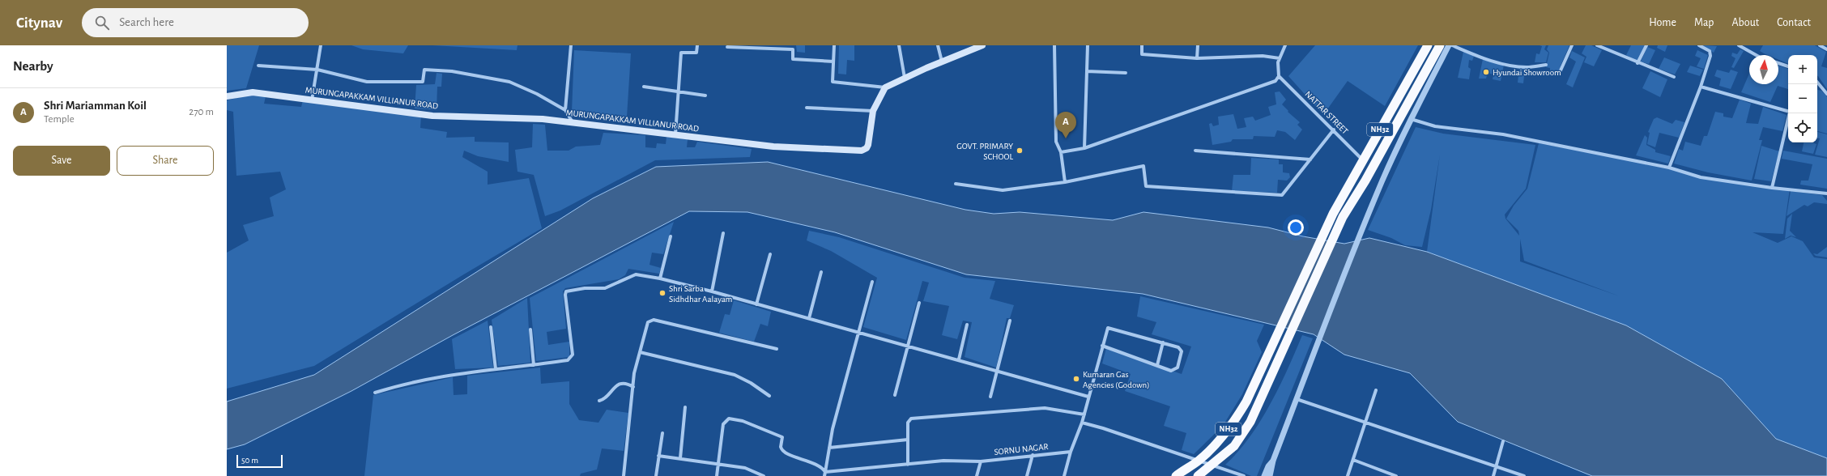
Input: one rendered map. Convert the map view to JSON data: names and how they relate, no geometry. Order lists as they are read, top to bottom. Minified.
{"streets":{"highway":["NH32"],"main road":["MURUNGAPAKKAM VILLIANUR ROAD"],"street":["NATTAR STREET","SORNU NAGAR"]},"crossings":[["NATTAR STREET","NH32"]],"places":["Hyundai Showroom","GOVT. PRIMARY SCHOOL","Shri Sarba Sidhdhar Aalayam","Kumaran Gas Agencies (Godown)"],"scale_bar":"50 m","north":"top","page":{"header":"Citynav","search":"Search here","nav":["Home","Map","About","Contact"],"heading":"Nearby","map_buttons":["+","−"],"list":[{"mark":"A","name":"Shri Mariamman Koil","note":"Temple","value":"270 m"}],"pins":"A","buttons":["Save","Share"],"scale":"50 m"}}
